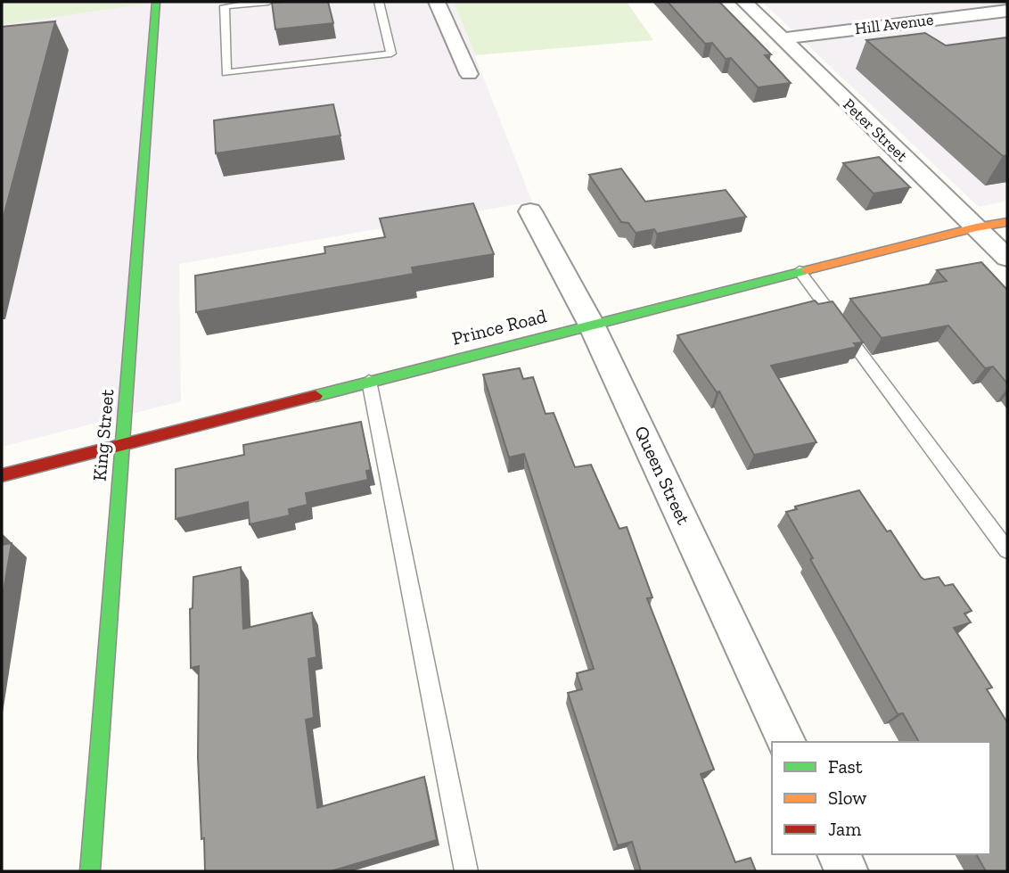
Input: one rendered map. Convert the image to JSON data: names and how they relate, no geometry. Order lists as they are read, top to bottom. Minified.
{"streets":{"street":["Hill Avenue","Peter Street","Prince Road","King Street","Queen Street"]},"crossings":[["Hill Avenue","Peter Street"],["Peter Street","Prince Road"],["Prince Road","King Street"],["Prince Road","Queen Street"]],"legend":["Fast","Slow","Jam"]}
